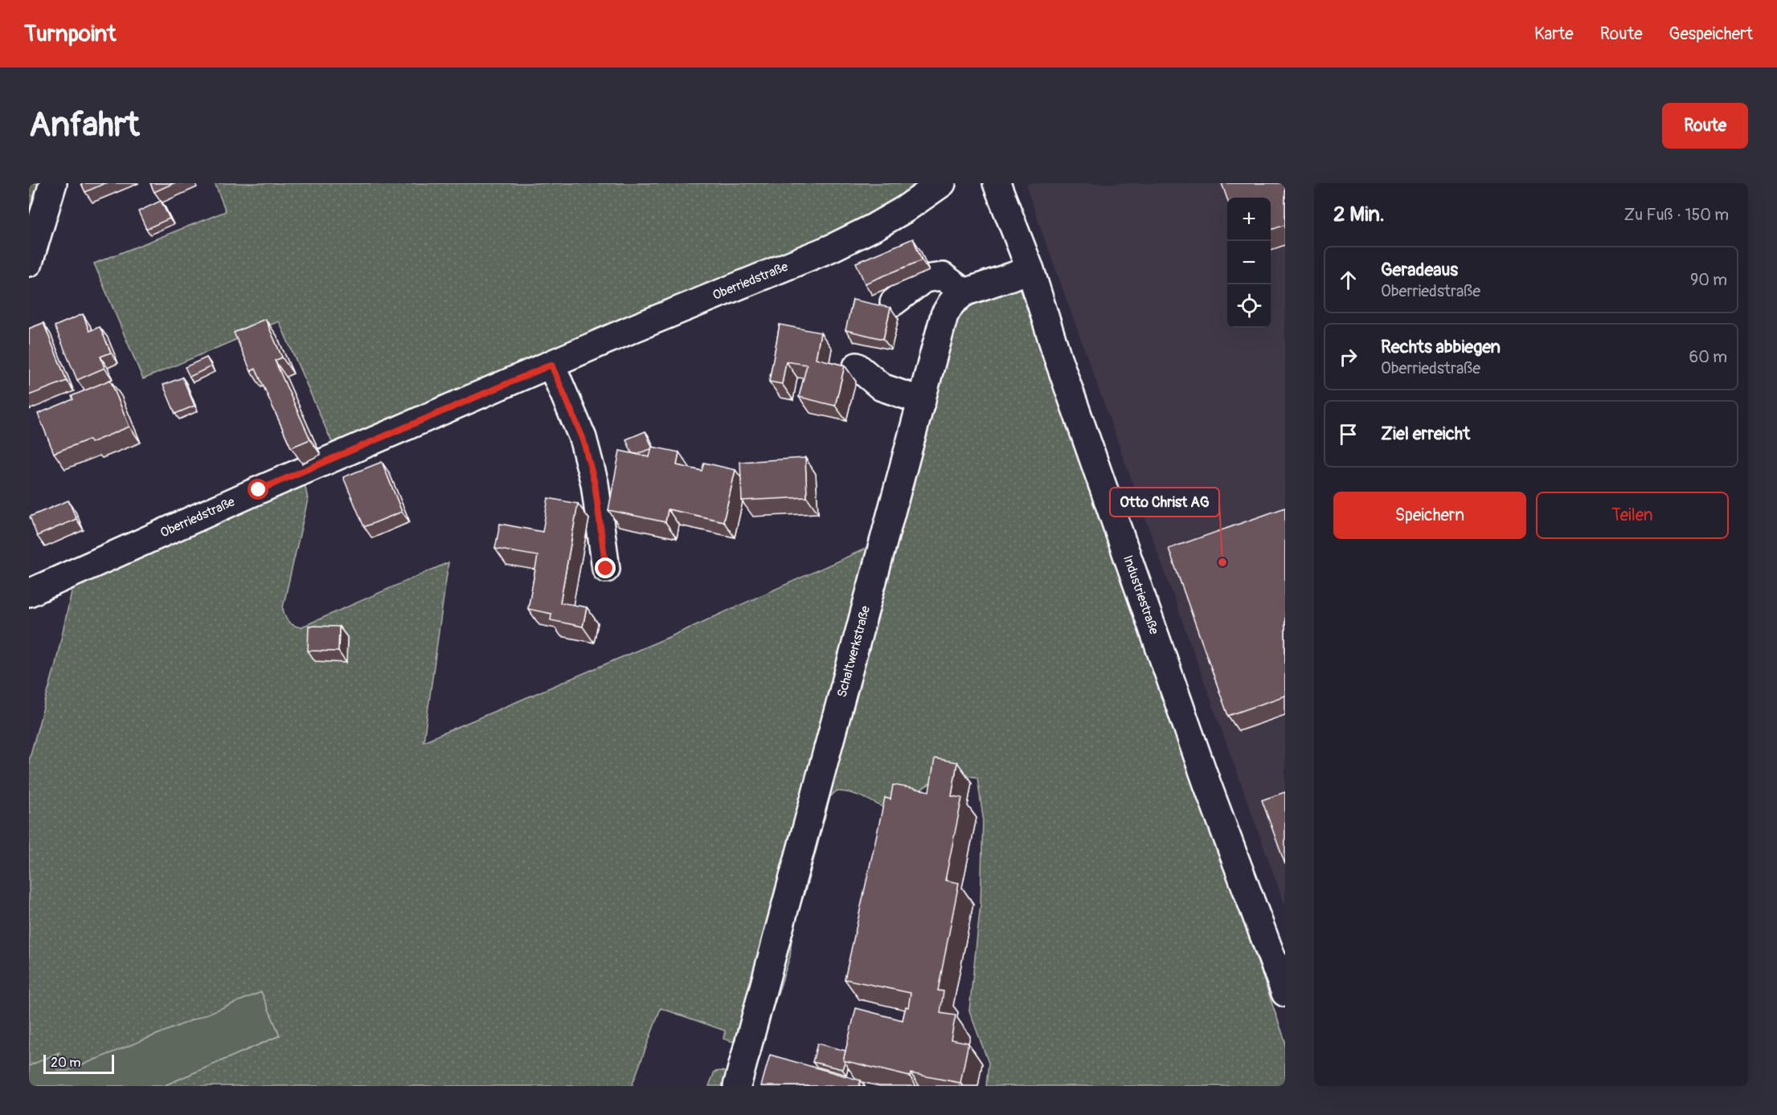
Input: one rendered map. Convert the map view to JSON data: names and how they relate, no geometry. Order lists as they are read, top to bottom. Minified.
{"streets":{"street":["Oberriedstraße","Industriestraße","Schaltwerkstraße"]},"crossings":[["Industriestraße","Schaltwerkstraße"]],"places":["Otto Christ AG"],"scale_bar":"20 m","page":{"header":"Turnpoint","nav":["Karte","Route","Gespeichert"],"buttons":["Route",["Speichern","Teilen"]],"title":"Anfahrt","heading":["2 Min.","Zu Fuß · 150 m"],"map_buttons":["+","−"],"list":[["Geradeaus","Oberriedstraße","90 m"],["Rechts abbiegen","Oberriedstraße","60 m"],"Ziel erreicht"],"scale":"20 m"}}
